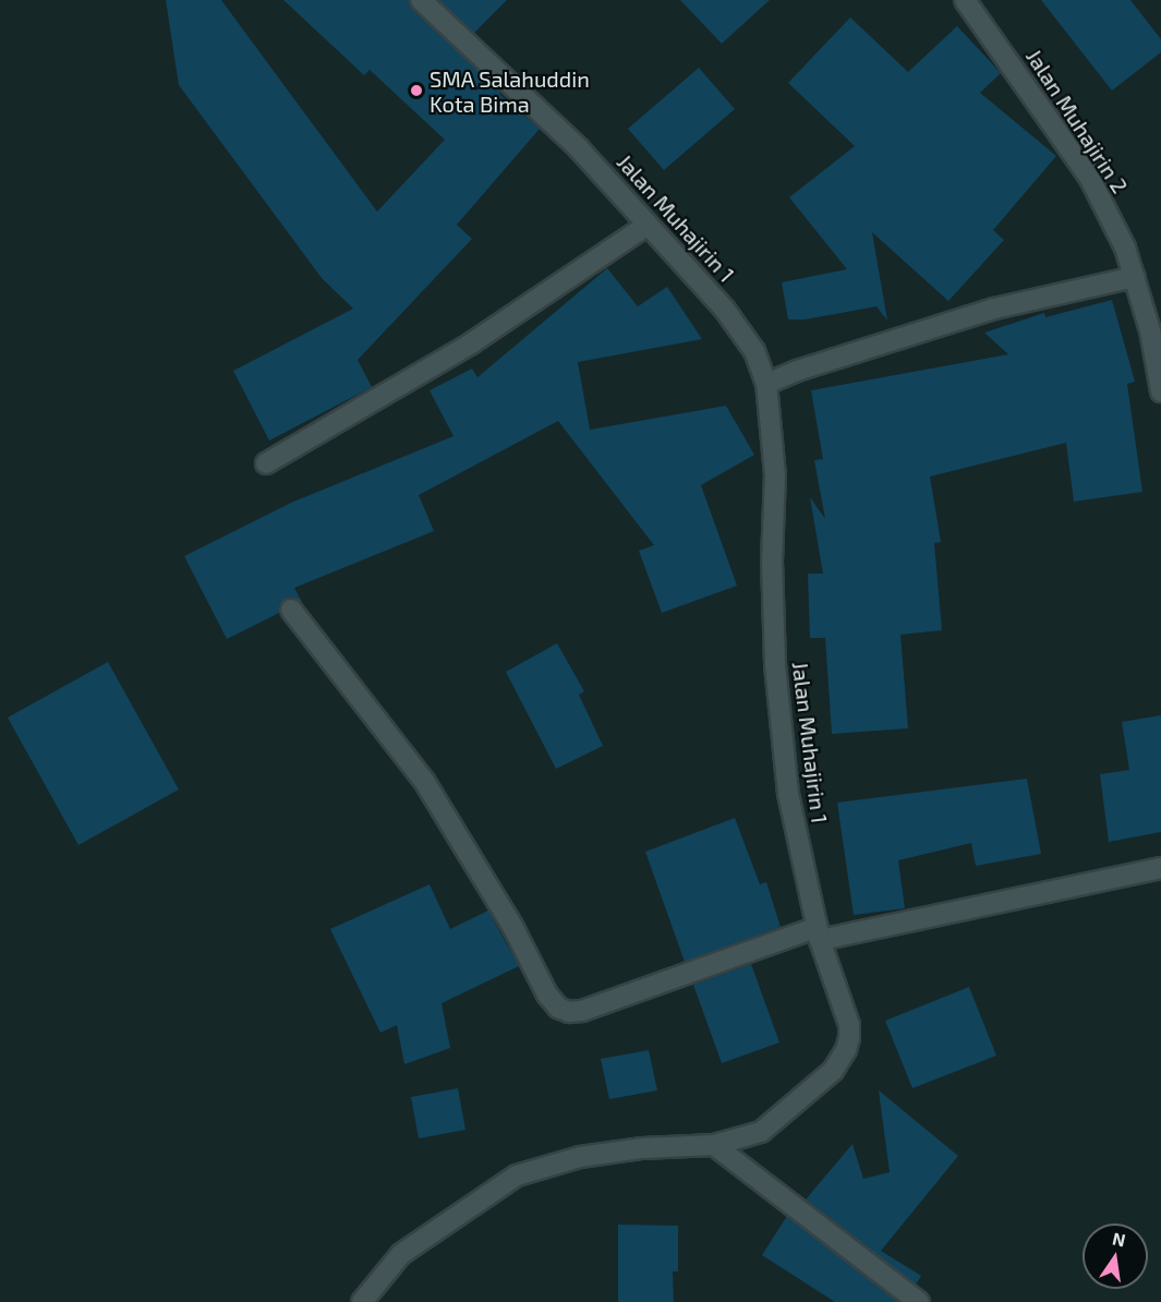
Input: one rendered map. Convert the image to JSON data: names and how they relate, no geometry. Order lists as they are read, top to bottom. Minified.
{"streets":{"street":["Jalan Muhajirin 2","Jalan Muhajirin 1"]},"places":["SMA Salahuddin Kota Bima"],"north":"top"}
